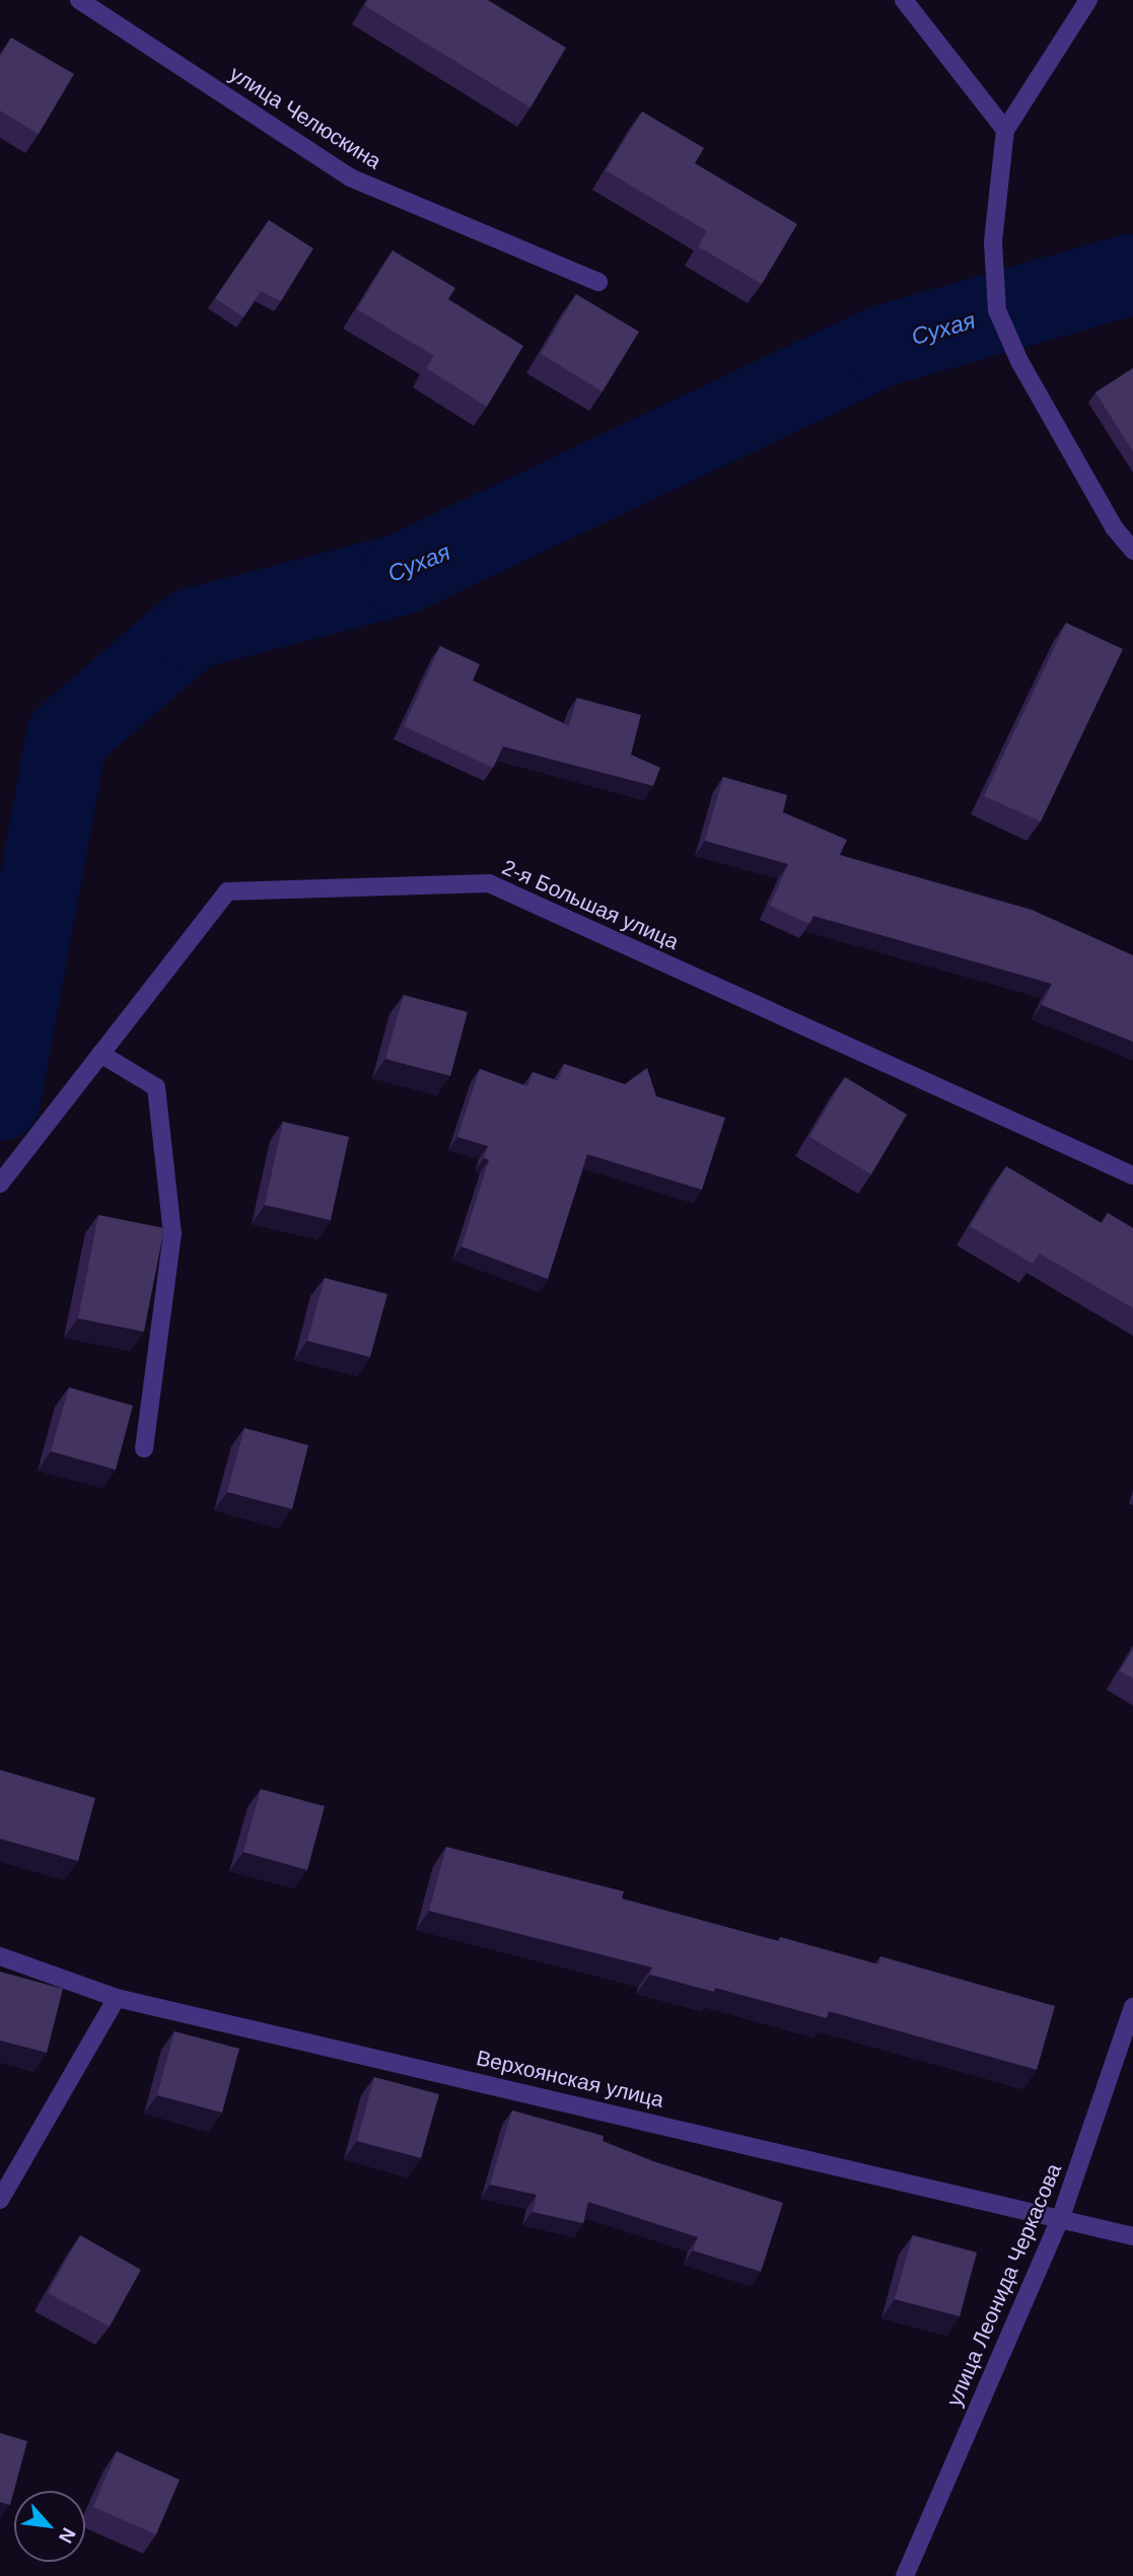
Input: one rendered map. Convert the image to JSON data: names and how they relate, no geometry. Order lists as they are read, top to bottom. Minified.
{"streets":{"street":["улица Челюскина","2-я Большая улица","Верхоянская улица","улица Леонида Черкасова"]},"crossings":[["Верхоянская улица","улица Леонида Черкасова"]],"water":["Сухая"],"north":"bottom right"}
